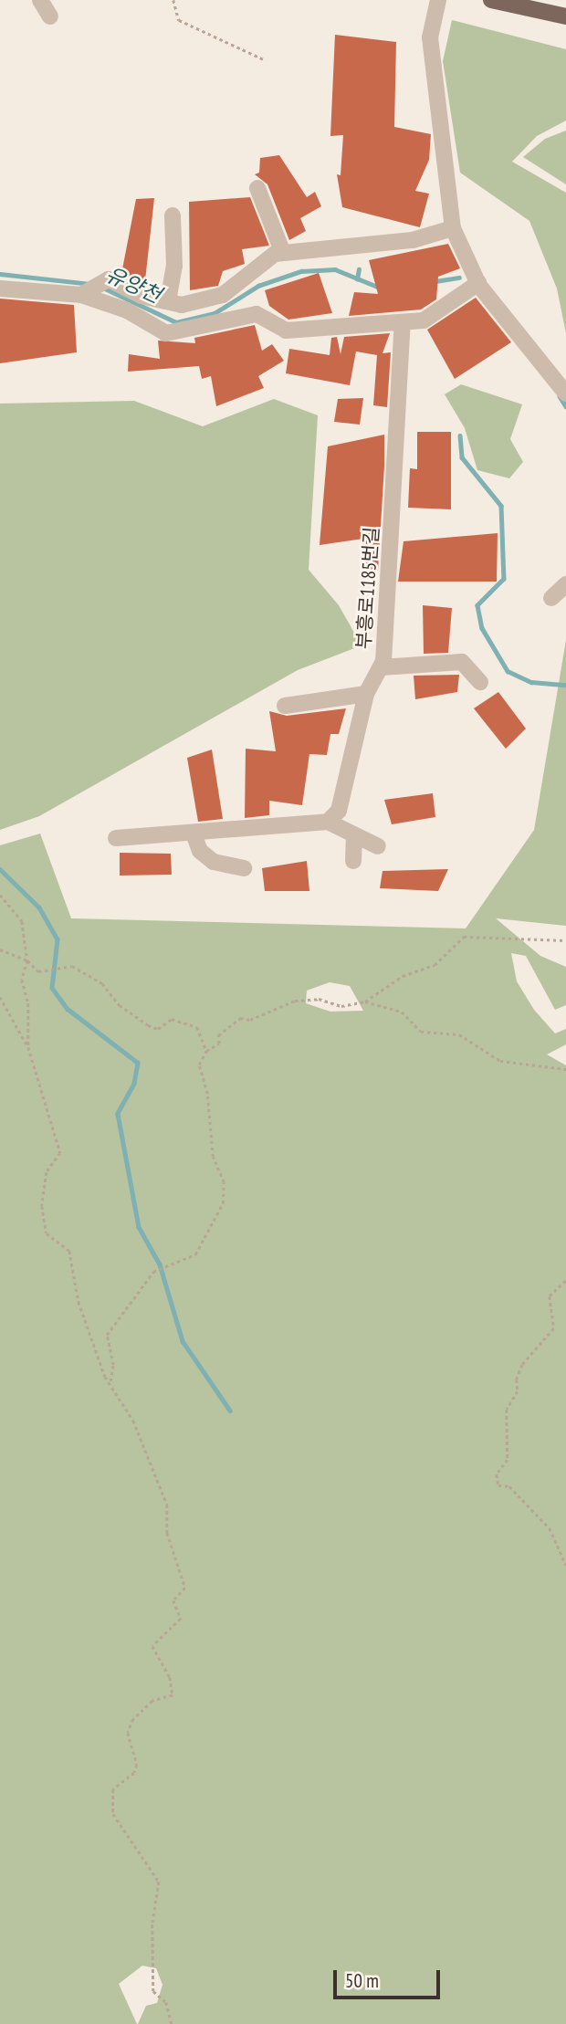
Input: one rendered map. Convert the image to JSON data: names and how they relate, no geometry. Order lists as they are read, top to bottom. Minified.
{"streets":{"lane":["부흥로1185번길"]},"water":["유양천"],"scale_bar":"50 m"}
